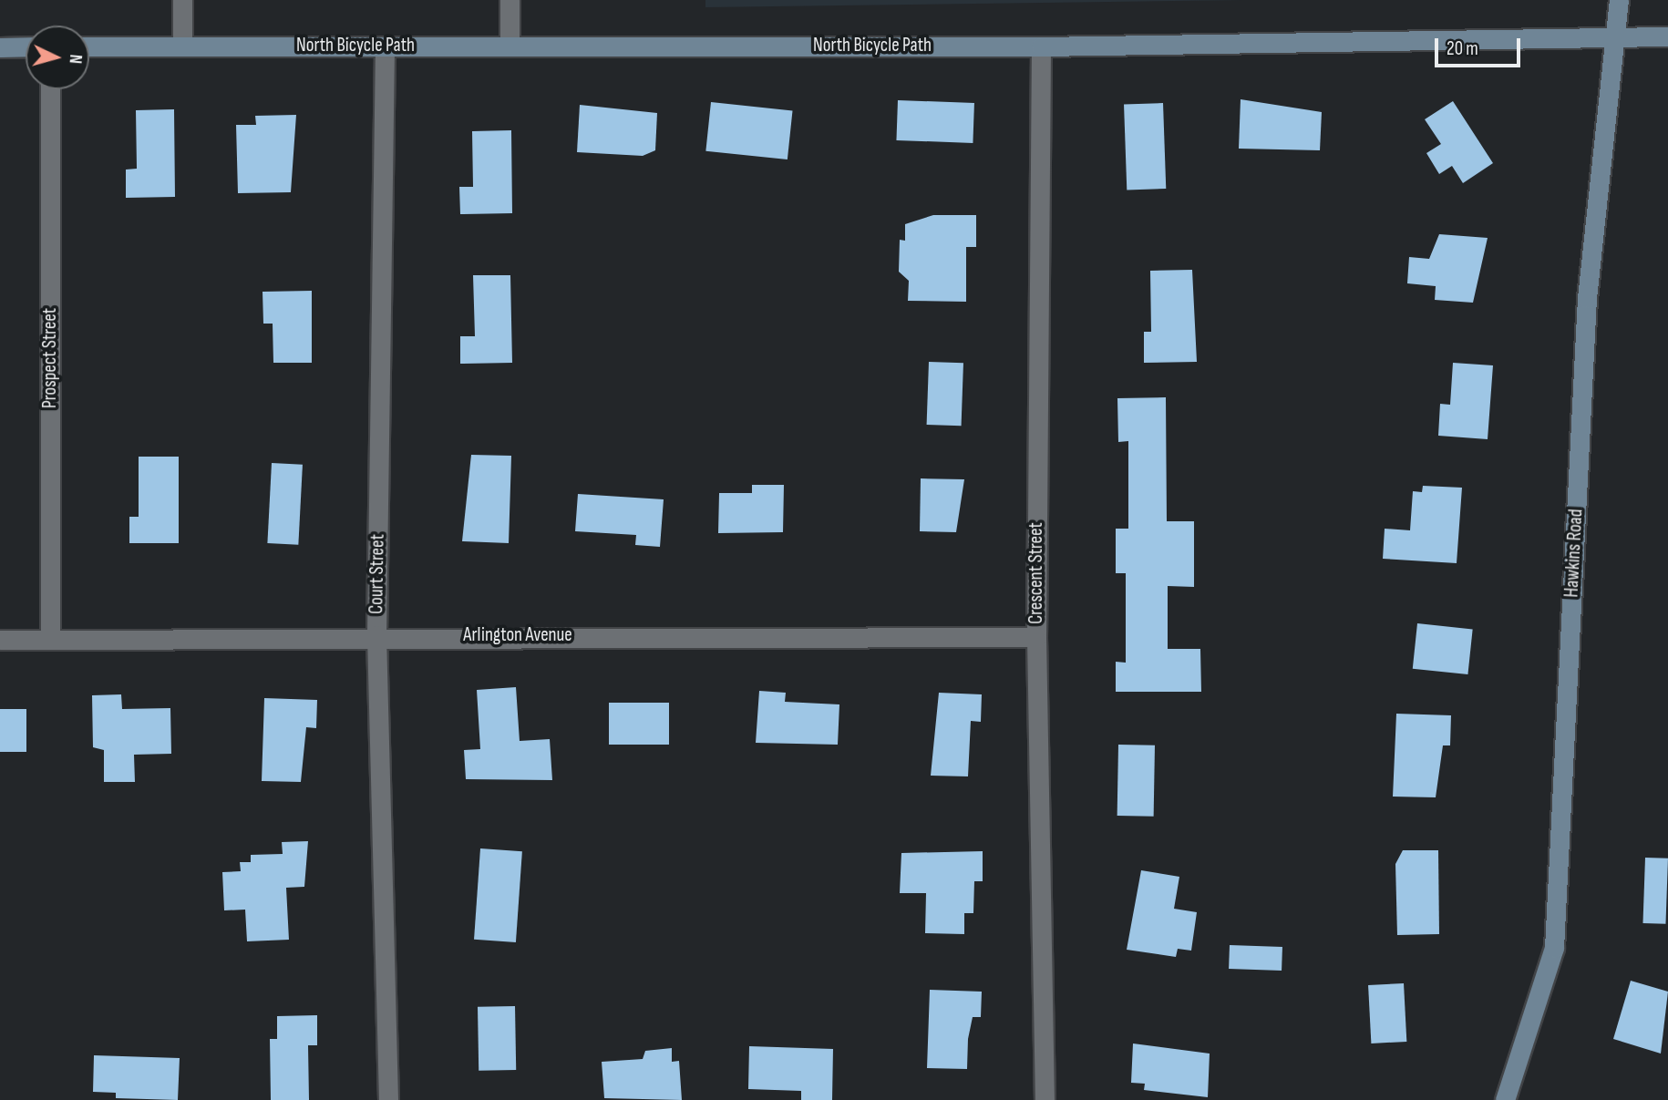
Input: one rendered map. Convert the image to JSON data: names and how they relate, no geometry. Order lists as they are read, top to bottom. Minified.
{"streets":{"street":["North Bicycle Path","Prospect Street","Hawkins Road","Crescent Street","Court Street","Arlington Avenue"]},"crossings":[["North Bicycle Path","Hawkins Road"],["North Bicycle Path","Crescent Street"],["North Bicycle Path","Court Street"],["Prospect Street","Arlington Avenue"],["Crescent Street","Arlington Avenue"],["Court Street","Arlington Avenue"]],"scale_bar":"20 m","north":"right"}
